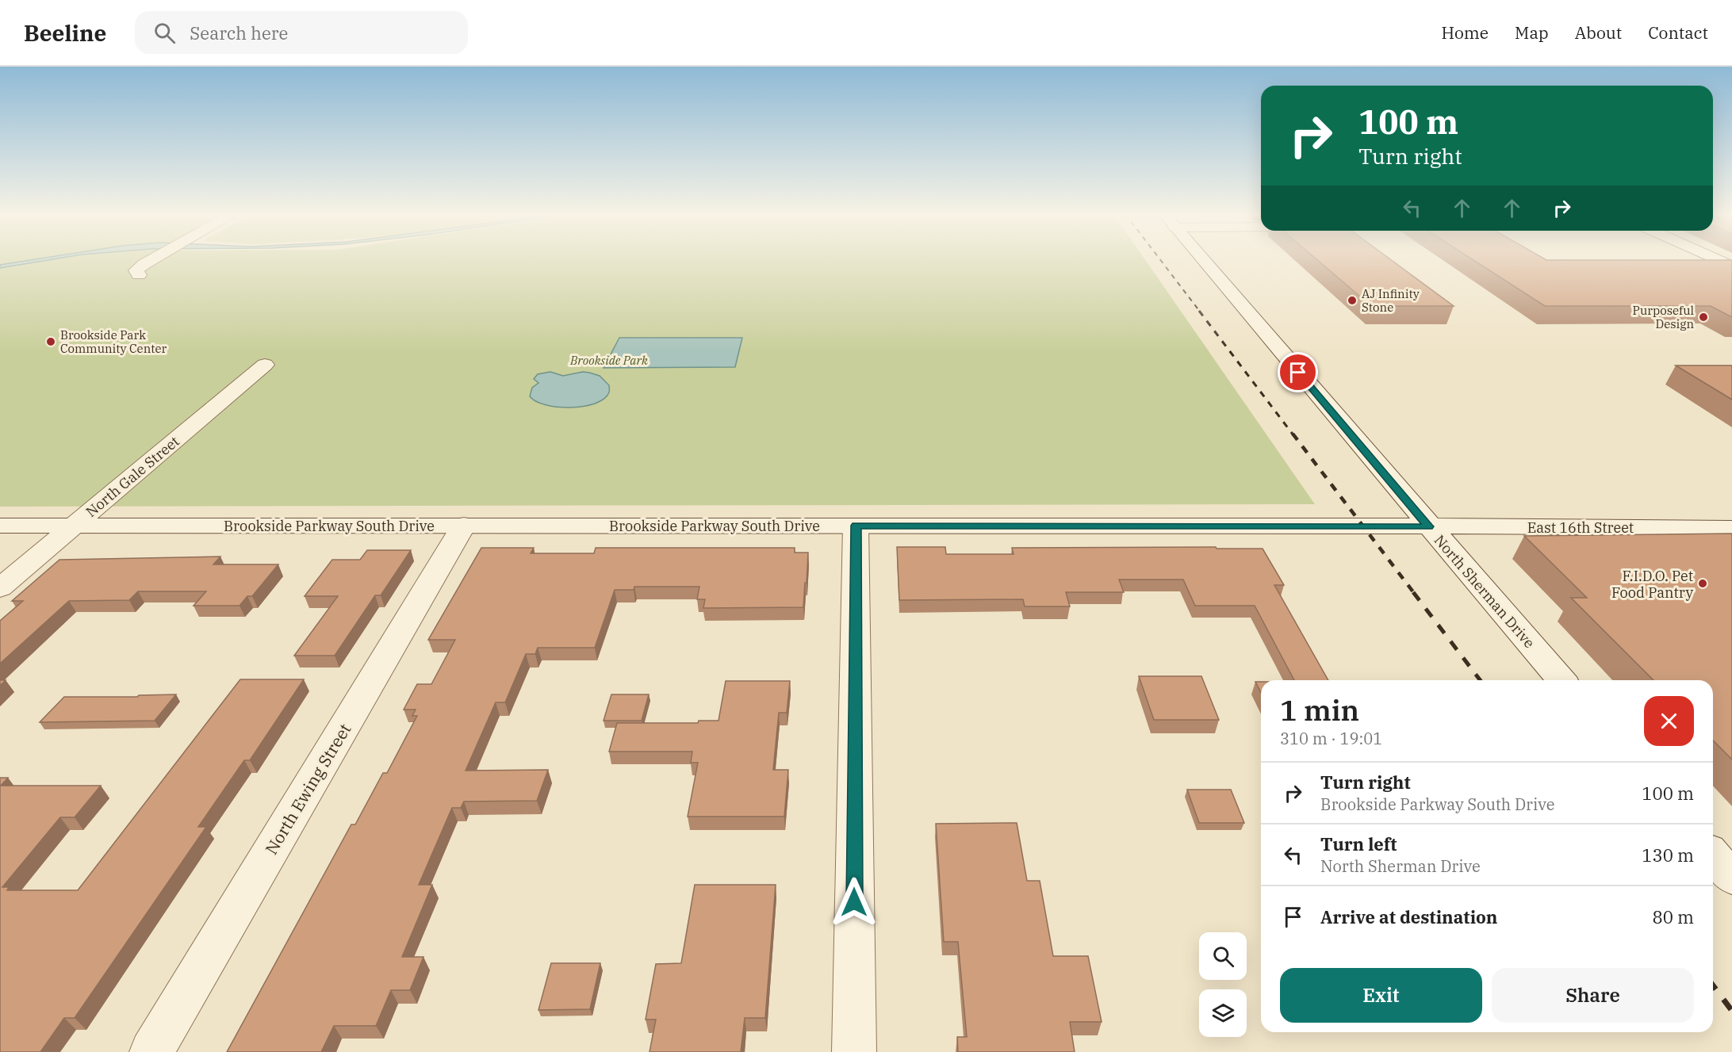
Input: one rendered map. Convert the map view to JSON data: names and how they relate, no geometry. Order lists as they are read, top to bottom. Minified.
{"streets":{"main road":["North Gale Street","Brookside Parkway South Drive","East 16th Street","North Sherman Drive","North Ewing Street"]},"crossings":[["North Gale Street","Brookside Parkway South Drive"],["Brookside Parkway South Drive","East 16th Street"],["Brookside Parkway South Drive","North Sherman Drive"],["Brookside Parkway South Drive","North Ewing Street"],["East 16th Street","North Sherman Drive"]],"parks":["Brookside Park"],"places":["AJ Infinity Stone","Purposeful Design","Brookside Park Community Center","F.I.D.O. Pet Food Pantry"],"page":{"header":"Beeline","search":"Search here","nav":["Home","Map","About","Contact"],"turn":["100 m","Turn right"],"heading":["1 min","310 m · 19:01"],"list":[{"name":"Turn right","note":"Brookside Parkway South Drive","value":"100 m"},{"name":"Turn left","note":"North Sherman Drive","value":"130 m"},{"name":"Arrive at destination","value":"80 m"}],"buttons":["Exit","Share"]}}
